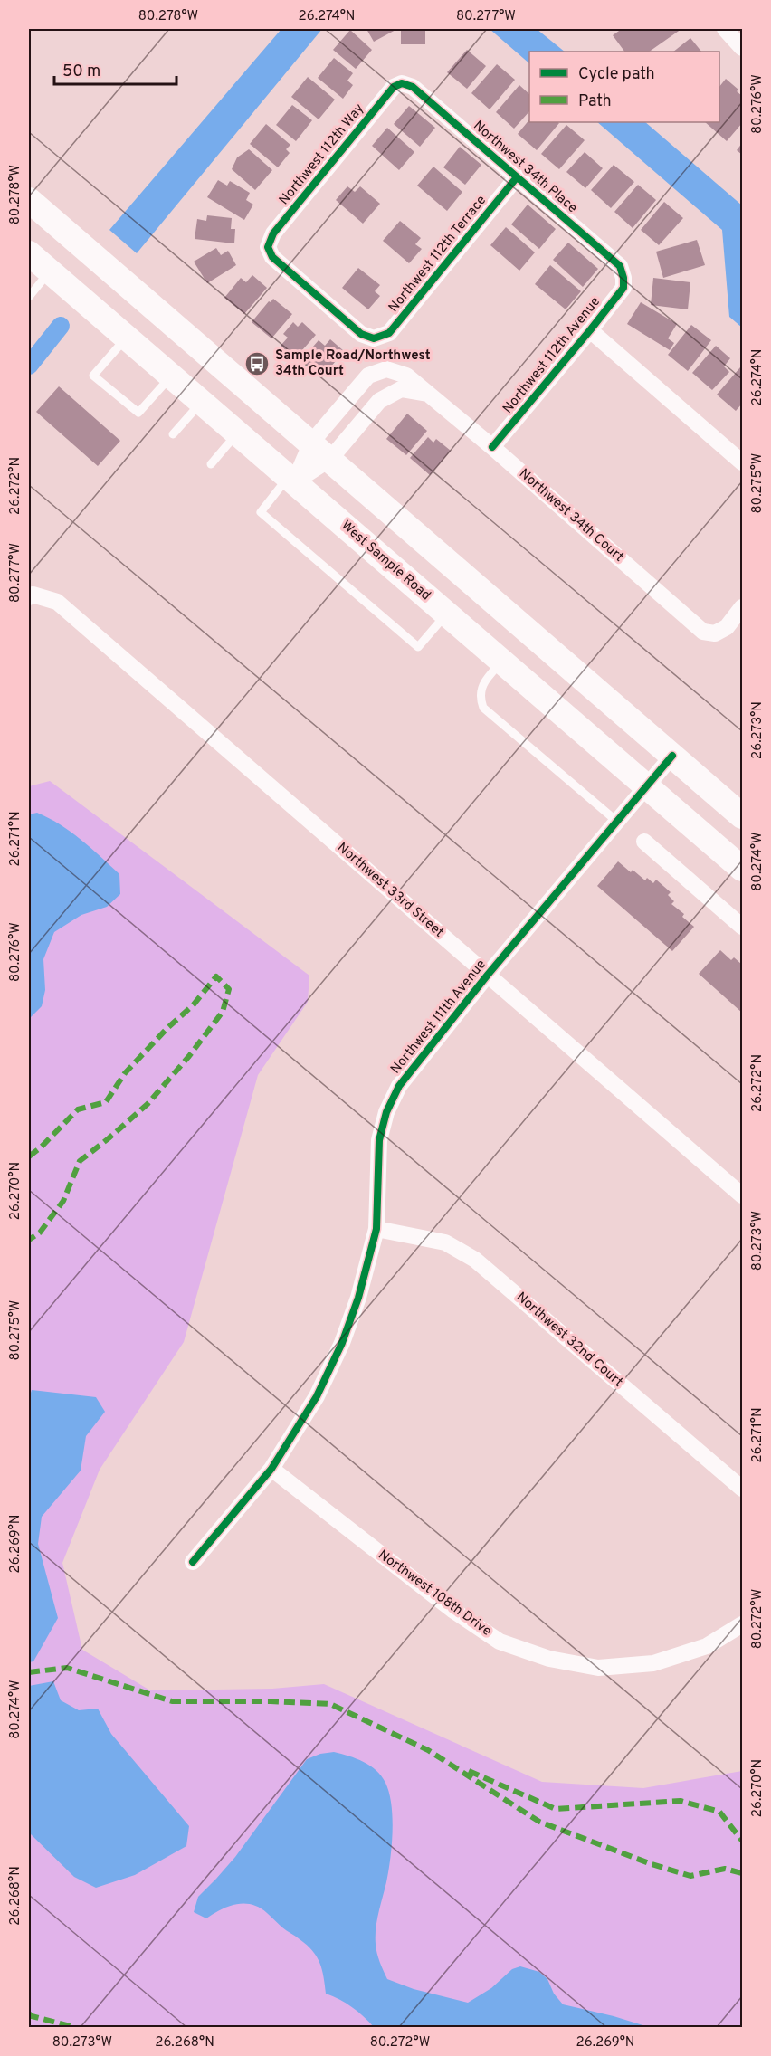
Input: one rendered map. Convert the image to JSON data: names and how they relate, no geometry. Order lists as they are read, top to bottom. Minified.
{"streets":{"main road":["West Sample Road"],"street":["Northwest 112th Way","Northwest 34th Place","Northwest 112th Terrace","Northwest 112th Avenue","Northwest 34th Court","Northwest 33rd Street","Northwest 111th Avenue","Northwest 32nd Court","Northwest 108th Drive"]},"crossings":[["Northwest 112th Way","Northwest 34th Place"],["Northwest 112th Way","Northwest 112th Terrace"],["Northwest 34th Place","Northwest 112th Terrace"],["Northwest 34th Place","Northwest 112th Avenue"],["Northwest 112th Avenue","Northwest 34th Court"],["Northwest 34th Court","West Sample Road"],["West Sample Road","Northwest 111th Avenue"],["Northwest 33rd Street","Northwest 111th Avenue"],["Northwest 111th Avenue","Northwest 32nd Court"],["Northwest 111th Avenue","Northwest 108th Drive"]],"places":{"bus stop":["Sample Road/Northwest 34th Court"]},"legend":["Cycle path","Path"],"scale_bar":"50 m","coordinates":["80.278°W","26.274°N","80.277°W","80.276°W","80.275°W","26.272°N","26.273°N","26.271°N","80.274°W","26.270°N","80.273°W","26.269°N","80.272°W","26.268°N"]}
